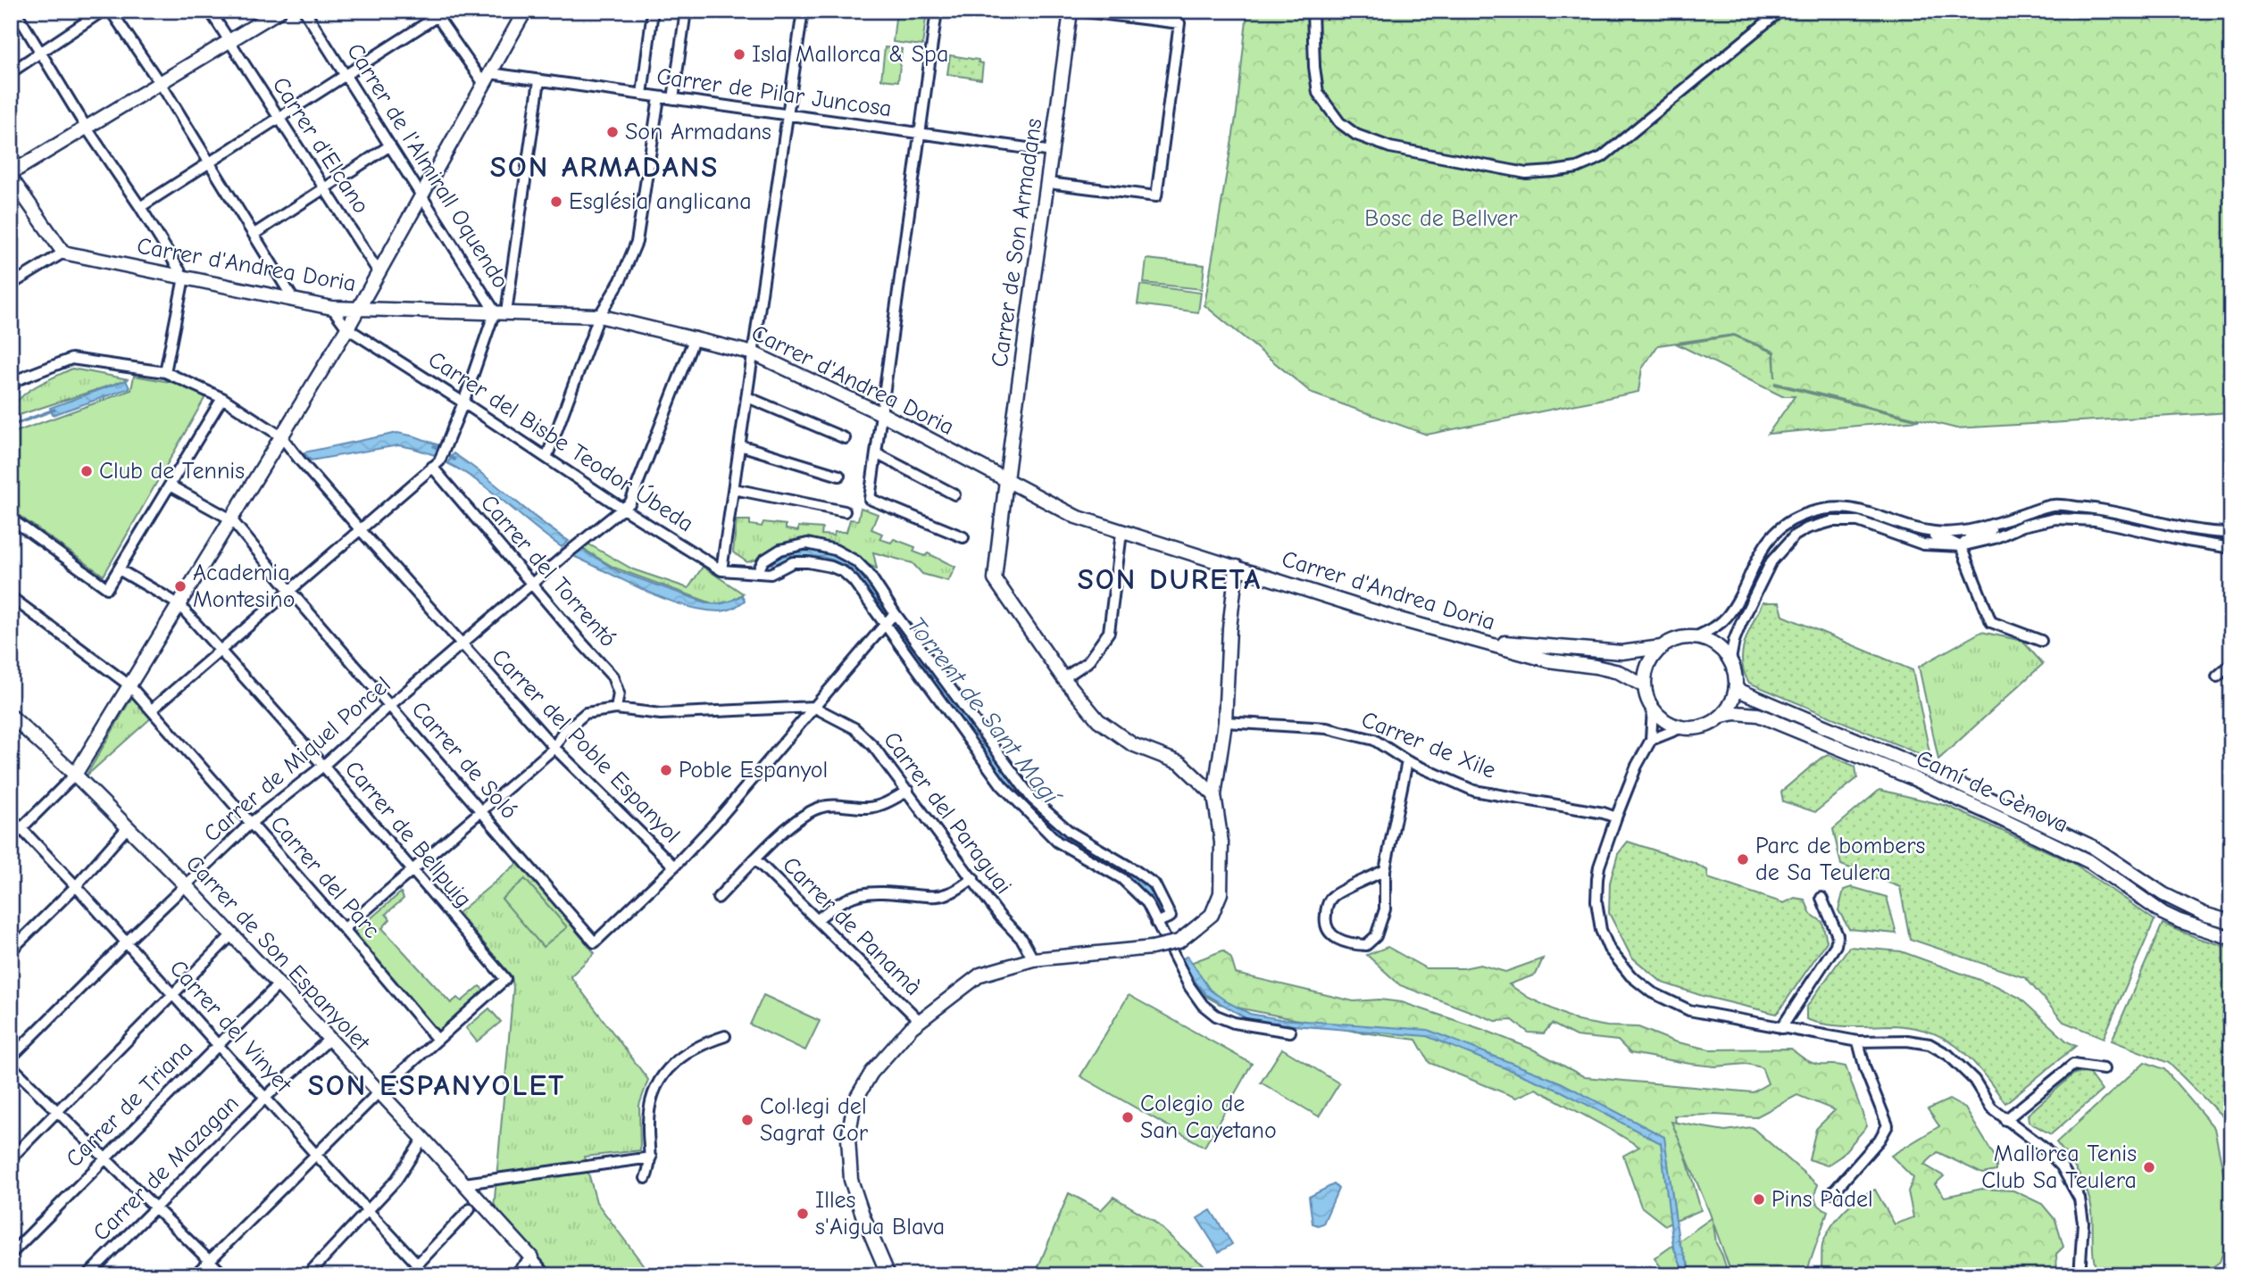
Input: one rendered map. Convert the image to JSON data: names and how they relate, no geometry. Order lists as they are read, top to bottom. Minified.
{"streets":{"street":["Carrer de Pilar Juncosa","Carrer d'Elcano","Carrer de l'Almirall Oquendo","Carrer de Son Armadans","Carrer d'Andrea Doria","Carrer del Bisbe Teodor Úbeda","Carrer del Torrentó","Carrer de Xile","Carrer del Poble Espanyol","Carrer de Miquel Porcel","Carrer de Soló","Camí de Gènova","Carrer del Paraguai","Carrer de Bellpuig","Carrer del Parc","Carrer de Panamà","Carrer de Son Espanyolet","Carrer del Vinyet","Carrer de Triana","Carrer de Mazagan"]},"crossings":[["Carrer de Pilar Juncosa","Carrer de Son Armadans"],["Carrer de l'Almirall Oquendo","Carrer d'Andrea Doria"],["Carrer de Son Armadans","Carrer d'Andrea Doria"],["Carrer d'Andrea Doria","Carrer de Miquel Porcel"],["Carrer d'Andrea Doria","Camí de Gènova"],["Carrer del Bisbe Teodor Úbeda","Carrer de Miquel Porcel"],["Carrer del Torrentó","Carrer del Poble Espanyol"],["Carrer del Torrentó","Carrer de Miquel Porcel"],["Carrer del Poble Espanyol","Carrer de Miquel Porcel"],["Carrer del Poble Espanyol","Carrer de Soló"],["Carrer del Poble Espanyol","Carrer del Paraguai"],["Carrer del Poble Espanyol","Carrer de Bellpuig"],["Carrer del Poble Espanyol","Carrer del Parc"],["Carrer de Miquel Porcel","Carrer de Soló"],["Carrer de Miquel Porcel","Carrer de Bellpuig"],["Carrer de Miquel Porcel","Carrer del Parc"],["Carrer de Miquel Porcel","Carrer de Son Espanyolet"],["Carrer de Miquel Porcel","Carrer del Vinyet"],["Carrer de Bellpuig","Carrer del Parc"],["Carrer de Son Espanyolet","Carrer de Triana"],["Carrer de Son Espanyolet","Carrer de Mazagan"],["Carrer del Vinyet","Carrer de Triana"],["Carrer del Vinyet","Carrer de Mazagan"]],"districts":["SON ARMADANS","SON DURETA","SON ESPANYOLET"],"water":["Torrent de Sant Magí"],"parks":["Bosc de Bellver"],"places":["Isla Mallorca & Spa","Son Armadans","Església anglicana","Club de Tennis","Academia Montesino","Poble Espanyol","Parc de bombers de Sa Teulera","Colegio de San Cayetano","Col·legi del Sagrat Cor","Mallorca Tenis Club Sa Teulera","Pins Pàdel","Illes s'Aigua Blava"]}
